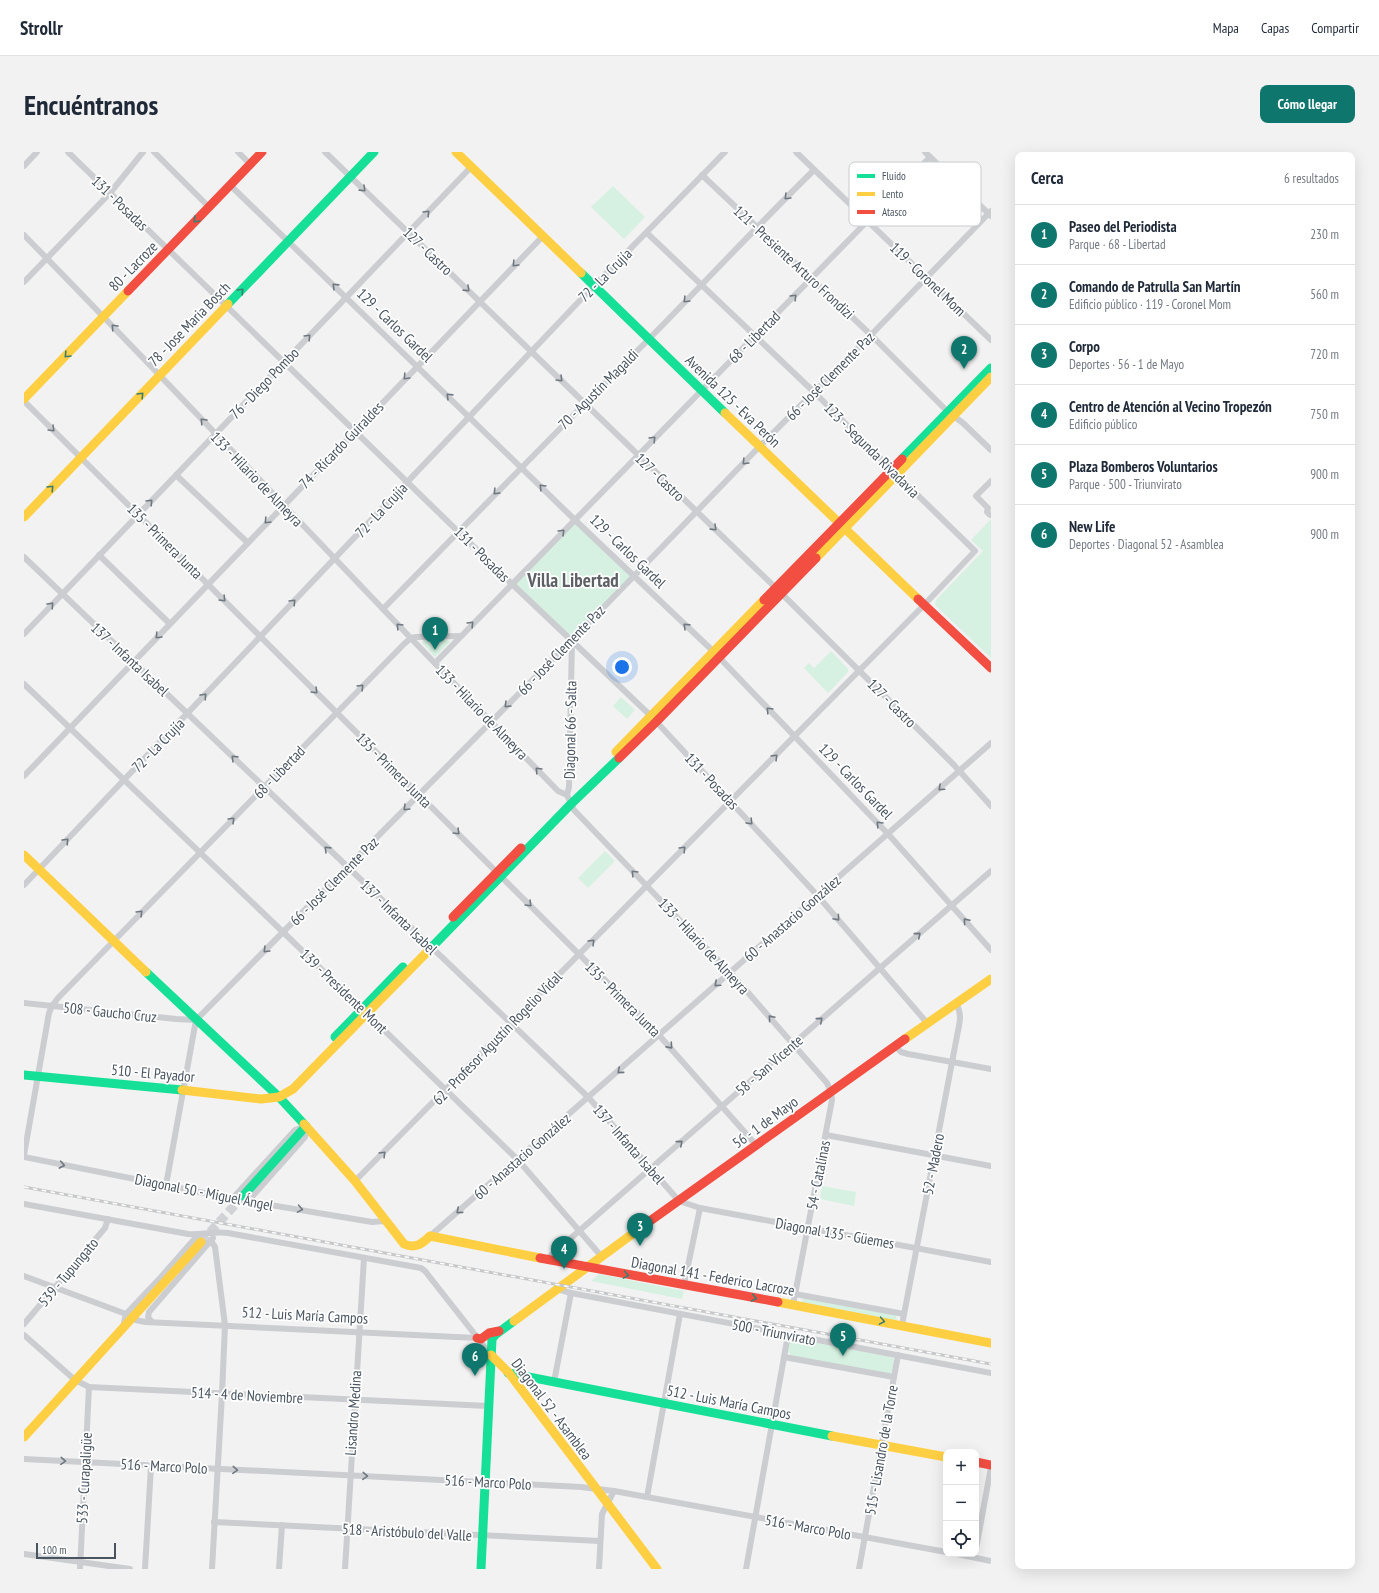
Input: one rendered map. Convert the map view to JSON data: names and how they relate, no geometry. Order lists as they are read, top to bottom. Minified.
{"streets":{"street":["131 - Posadas","127 - Castro","121 - Presiente Arturo Frondizi","80 - Lacroze","72 - La Crujía","119 - Coronel Mom","78 - Jose Maria Bosch","129 - Carlos Gardel","68 - Libertad","66 - José Clemente Paz","76 - Diego Pombo","70 - Agustín Magaldi","Avenida 125 - Eva Perón","74 - Ricardo Guiraldes","123 - Segunda Rivadavia","133 - Hilario de Almeyra","135 - Primera Junta","137 - Infanta Isabel","Diagonal 66 - Salta","60 - Anastacio González","139 - Presidente Mont","508 - Gaucho Cruz","62 - Profesor Agustín Rogelio Vidal","58 - San Vicente","510 - El Payador","56 - 1 de Mayo","52 - Madero","54 - Catalinas","Diagonal 50 - Miguel Ángel","Diagonal 135 - Güemes","539 - Tupungato","Diagonal 141 - Federico Lacroze","512 - Luis María Campos","500 - Triunvirato","514 - 4 de Noviembre","Diagonal 52 - Asamblea","Lisandro Medina","515 - Lisandro de la Torre","516 - Marco Polo","533 - Curapaligüe","518 - Aristóbulo del Valle"]},"crossings":[["131 - Posadas","80 - Lacroze"],["131 - Posadas","72 - La Crujía"],["131 - Posadas","78 - Jose Maria Bosch"],["131 - Posadas","68 - Libertad"],["131 - Posadas","66 - José Clemente Paz"],["131 - Posadas","76 - Diego Pombo"],["131 - Posadas","70 - Agustín Magaldi"],["131 - Posadas","74 - Ricardo Guiraldes"],["131 - Posadas","Diagonal 66 - Salta"],["131 - Posadas","60 - Anastacio González"],["131 - Posadas","62 - Profesor Agustín Rogelio Vidal"],["131 - Posadas","58 - San Vicente"],["131 - Posadas","56 - 1 de Mayo"],["127 - Castro","72 - La Crujía"],["127 - Castro","78 - Jose Maria Bosch"],["127 - Castro","68 - Libertad"],["127 - Castro","66 - José Clemente Paz"],["127 - Castro","76 - Diego Pombo"],["127 - Castro","70 - Agustín Magaldi"],["127 - Castro","74 - Ricardo Guiraldes"],["127 - Castro","60 - Anastacio González"],["127 - Castro","62 - Profesor Agustín Rogelio Vidal"],["121 - Presiente Arturo Frondizi","72 - La Crujía"],["121 - Presiente Arturo Frondizi","68 - Libertad"],["121 - Presiente Arturo Frondizi","66 - José Clemente Paz"],["121 - Presiente Arturo Frondizi","70 - Agustín Magaldi"],["80 - Lacroze","129 - Carlos Gardel"],["80 - Lacroze","133 - Hilario de Almeyra"],["80 - Lacroze","135 - Primera Junta"],["72 - La Crujía","129 - Carlos Gardel"],["72 - La Crujía","Avenida 125 - Eva Perón"],["72 - La Crujía","123 - Segunda Rivadavia"],["72 - La Crujía","133 - Hilario de Almeyra"],["72 - La Crujía","135 - Primera Junta"],["72 - La Crujía","137 - Infanta Isabel"],["72 - La Crujía","139 - Presidente Mont"],["119 - Coronel Mom","66 - José Clemente Paz"],["119 - Coronel Mom","70 - Agustín Magaldi"],["78 - Jose Maria Bosch","129 - Carlos Gardel"],["78 - Jose Maria Bosch","133 - Hilario de Almeyra"],["78 - Jose Maria Bosch","135 - Primera Junta"],["129 - Carlos Gardel","68 - Libertad"],["129 - Carlos Gardel","66 - José Clemente Paz"],["129 - Carlos Gardel","76 - Diego Pombo"],["129 - Carlos Gardel","70 - Agustín Magaldi"],["129 - Carlos Gardel","74 - Ricardo Guiraldes"],["129 - Carlos Gardel","60 - Anastacio González"],["129 - Carlos Gardel","62 - Profesor Agustín Rogelio Vidal"],["129 - Carlos Gardel","58 - San Vicente"],["68 - Libertad","Avenida 125 - Eva Perón"],["68 - Libertad","123 - Segunda Rivadavia"],["68 - Libertad","133 - Hilario de Almeyra"],["68 - Libertad","135 - Primera Junta"],["68 - Libertad","137 - Infanta Isabel"],["68 - Libertad","139 - Presidente Mont"],["68 - Libertad","508 - Gaucho Cruz"],["66 - José Clemente Paz","Avenida 125 - Eva Perón"],["66 - José Clemente Paz","123 - Segunda Rivadavia"],["66 - José Clemente Paz","133 - Hilario de Almeyra"],["66 - José Clemente Paz","135 - Primera Junta"],["66 - José Clemente Paz","137 - Infanta Isabel"],["66 - José Clemente Paz","Diagonal 66 - Salta"],["66 - José Clemente Paz","139 - Presidente Mont"],["66 - José Clemente Paz","508 - Gaucho Cruz"],["76 - Diego Pombo","Avenida 125 - Eva Perón"],["76 - Diego Pombo","133 - Hilario de Almeyra"],["76 - Diego Pombo","135 - Primera Junta"],["76 - Diego Pombo","137 - Infanta Isabel"],["70 - Agustín Magaldi","Avenida 125 - Eva Perón"],["70 - Agustín Magaldi","123 - Segunda Rivadavia"],["70 - Agustín Magaldi","133 - Hilario de Almeyra"],["Avenida 125 - Eva Perón","74 - Ricardo Guiraldes"],["Avenida 125 - Eva Perón","62 - Profesor Agustín Rogelio Vidal"],["74 - Ricardo Guiraldes","133 - Hilario de Almeyra"],["74 - Ricardo Guiraldes","135 - Primera Junta"],["74 - Ricardo Guiraldes","137 - Infanta Isabel"],["74 - Ricardo Guiraldes","139 - Presidente Mont"],["123 - Segunda Rivadavia","62 - Profesor Agustín Rogelio Vidal"],["133 - Hilario de Almeyra","Diagonal 66 - Salta"],["133 - Hilario de Almeyra","60 - Anastacio González"],["133 - Hilario de Almeyra","62 - Profesor Agustín Rogelio Vidal"],["133 - Hilario de Almeyra","58 - San Vicente"],["133 - Hilario de Almeyra","56 - 1 de Mayo"],["133 - Hilario de Almeyra","54 - Catalinas"],["135 - Primera Junta","60 - Anastacio González"],["135 - Primera Junta","62 - Profesor Agustín Rogelio Vidal"],["135 - Primera Junta","58 - San Vicente"],["135 - Primera Junta","56 - 1 de Mayo"],["137 - Infanta Isabel","60 - Anastacio González"],["137 - Infanta Isabel","62 - Profesor Agustín Rogelio Vidal"],["137 - Infanta Isabel","58 - San Vicente"],["137 - Infanta Isabel","56 - 1 de Mayo"],["137 - Infanta Isabel","Diagonal 135 - Güemes"],["60 - Anastacio González","139 - Presidente Mont"],["60 - Anastacio González","Diagonal 141 - Federico Lacroze"],["139 - Presidente Mont","62 - Profesor Agustín Rogelio Vidal"],["139 - Presidente Mont","58 - San Vicente"],["139 - Presidente Mont","56 - 1 de Mayo"],["58 - San Vicente","Diagonal 141 - Federico Lacroze"],["56 - 1 de Mayo","52 - Madero"],["56 - 1 de Mayo","54 - Catalinas"],["56 - 1 de Mayo","Diagonal 135 - Güemes"],["56 - 1 de Mayo","Diagonal 141 - Federico Lacroze"],["56 - 1 de Mayo","512 - Luis María Campos"],["56 - 1 de Mayo","500 - Triunvirato"],["56 - 1 de Mayo","Diagonal 52 - Asamblea"],["52 - Madero","Diagonal 135 - Güemes"],["52 - Madero","Diagonal 141 - Federico Lacroze"],["54 - Catalinas","Diagonal 135 - Güemes"],["54 - Catalinas","Diagonal 141 - Federico Lacroze"],["539 - Tupungato","512 - Luis María Campos"],["512 - Luis María Campos","Diagonal 52 - Asamblea"],["512 - Luis María Campos","Lisandro Medina"],["512 - Luis María Campos","515 - Lisandro de la Torre"],["500 - Triunvirato","515 - Lisandro de la Torre"],["514 - 4 de Noviembre","Lisandro Medina"],["514 - 4 de Noviembre","533 - Curapaligüe"],["Diagonal 52 - Asamblea","Lisandro Medina"],["Diagonal 52 - Asamblea","516 - Marco Polo"],["Lisandro Medina","516 - Marco Polo"],["Lisandro Medina","518 - Aristóbulo del Valle"],["515 - Lisandro de la Torre","516 - Marco Polo"],["516 - Marco Polo","533 - Curapaligüe"]],"one_way":["127 - Castro","80 - Lacroze","78 - Jose Maria Bosch","129 - Carlos Gardel","68 - Libertad","66 - José Clemente Paz","76 - Diego Pombo","70 - Agustín Magaldi","74 - Ricardo Guiraldes","133 - Hilario de Almeyra","135 - Primera Junta","60 - Anastacio González","62 - Profesor Agustín Rogelio Vidal","58 - San Vicente","516 - Marco Polo"],"districts":["Villa Libertad"],"legend":["Fluido","Lento","Atasco"],"scale_bar":"100 m","page":{"header":"Strollr","nav":["Mapa","Capas","Compartir"],"buttons":"Cómo llegar","title":"Encuéntranos","heading":["Cerca","6 resultados"],"list":[{"mark":"1","name":"Paseo del Periodista","note":"Parque · 68 - Libertad","value":"230 m"},{"mark":"2","name":"Comando de Patrulla San Martín","note":"Edificio público · 119 - Coronel Mom","value":"560 m"},{"mark":"3","name":"Corpo","note":"Deportes · 56 - 1 de Mayo","value":"720 m"},{"mark":"4","name":"Centro de Atención al Vecino Tropezón","note":"Edificio público","value":"750 m"},{"mark":"5","name":"Plaza Bomberos Voluntarios","note":"Parque · 500 - Triunvirato","value":"900 m"},{"mark":"6","name":"New Life","note":"Deportes · Diagonal 52 - Asamblea","value":"900 m"}],"pins":["2","1","3","4","5","6"],"map_buttons":["+","−"],"scale":"100 m"}}
